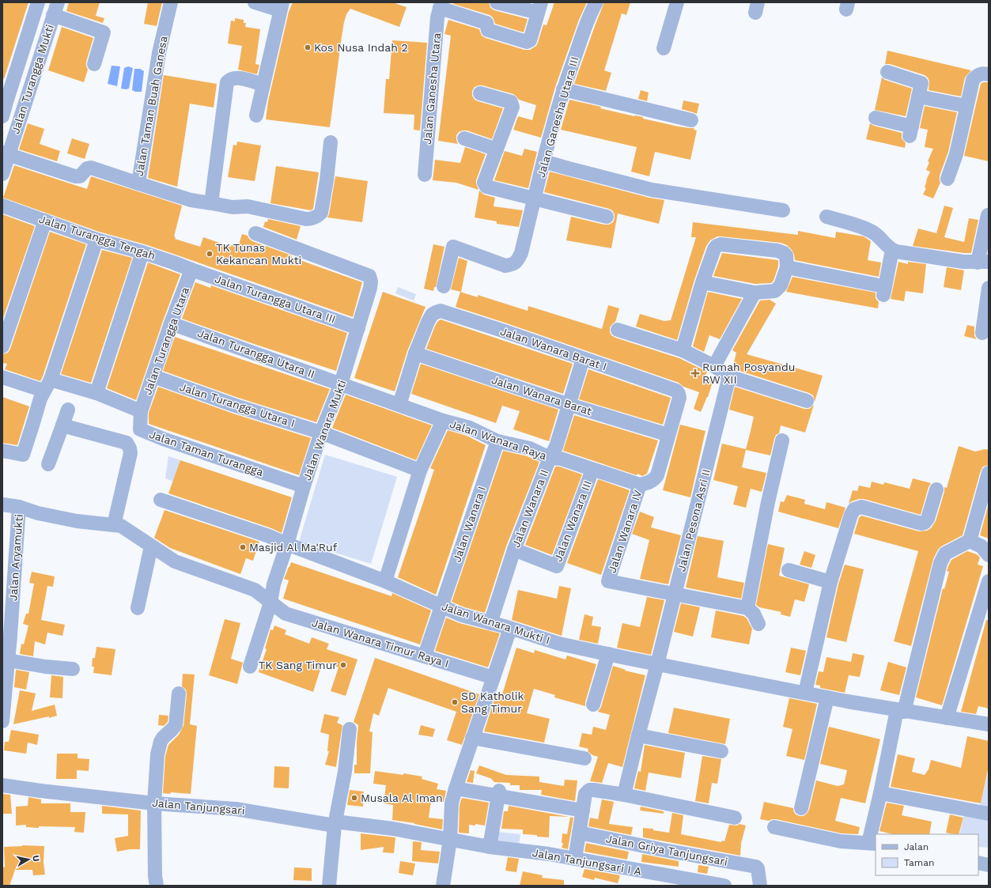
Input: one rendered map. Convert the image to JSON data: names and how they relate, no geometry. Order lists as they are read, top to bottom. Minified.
{"streets":{"street":["Jalan Turangga Mukti","Jalan Ganesha Utara","Jalan Taman Buah Ganesa","Jalan Ganesha Utara III","Jalan Turangga Tengah","Jalan Turangga Utara III","Jalan Turangga Utara","Jalan Wanara Barat I","Jalan Turangga Utara II","Jalan Wanara Barat","Jalan Turangga Utara I","Jalan Wanara Mukti","Jalan Wanara Raya","Jalan Taman Turangga","Jalan Wanara II","Jalan Pesona Asri II","Jalan Wanara III","Jalan Wanara I","Jalan Wanara IV","Jalan Aryamukti","Jalan Wanara Mukti I","Jalan Wanara Timur Raya I","Jalan Tanjungsari","Jalan Griya Tanjungsari","Jalan Tanjungsari I A"]},"crossings":[["Jalan Turangga Tengah","Jalan Turangga Utara III"],["Jalan Turangga Tengah","Jalan Turangga Utara"],["Jalan Turangga Utara III","Jalan Turangga Utara"],["Jalan Turangga Utara III","Jalan Wanara Mukti"],["Jalan Turangga Utara","Jalan Turangga Utara II"],["Jalan Turangga Utara","Jalan Turangga Utara I"],["Jalan Turangga Utara","Jalan Taman Turangga"],["Jalan Wanara Barat I","Jalan Wanara Barat"],["Jalan Wanara Barat I","Jalan Wanara II"],["Jalan Turangga Utara II","Jalan Wanara Mukti"],["Jalan Turangga Utara II","Jalan Wanara Raya"],["Jalan Wanara Barat","Jalan Wanara II"],["Jalan Turangga Utara I","Jalan Wanara Mukti"],["Jalan Wanara Mukti","Jalan Wanara Raya"],["Jalan Wanara Mukti","Jalan Taman Turangga"],["Jalan Wanara Mukti","Jalan Wanara Mukti I"],["Jalan Wanara Mukti","Jalan Wanara Timur Raya I"],["Jalan Wanara Raya","Jalan Wanara II"],["Jalan Wanara Raya","Jalan Wanara III"],["Jalan Wanara Raya","Jalan Wanara I"],["Jalan Wanara Raya","Jalan Wanara IV"],["Jalan Wanara II","Jalan Wanara III"],["Jalan Wanara II","Jalan Wanara Mukti I"],["Jalan Pesona Asri II","Jalan Wanara IV"],["Jalan Pesona Asri II","Jalan Wanara Mukti I"],["Jalan Wanara I","Jalan Wanara Mukti I"],["Jalan Wanara I","Jalan Wanara Timur Raya I"],["Jalan Aryamukti","Jalan Wanara Timur Raya I"],["Jalan Tanjungsari","Jalan Tanjungsari I A"]],"places":{"other":["Kos Nusa Indah 2","TK Tunas Kekancan Mukti","Masjid Al Ma'Ruf","TK Sang Timur","SD Katholik Sang Timur","Musala Al Iman"],"health":["Rumah Posyandu RW XII"]},"legend":["Jalan","Taman"],"north":"right"}
